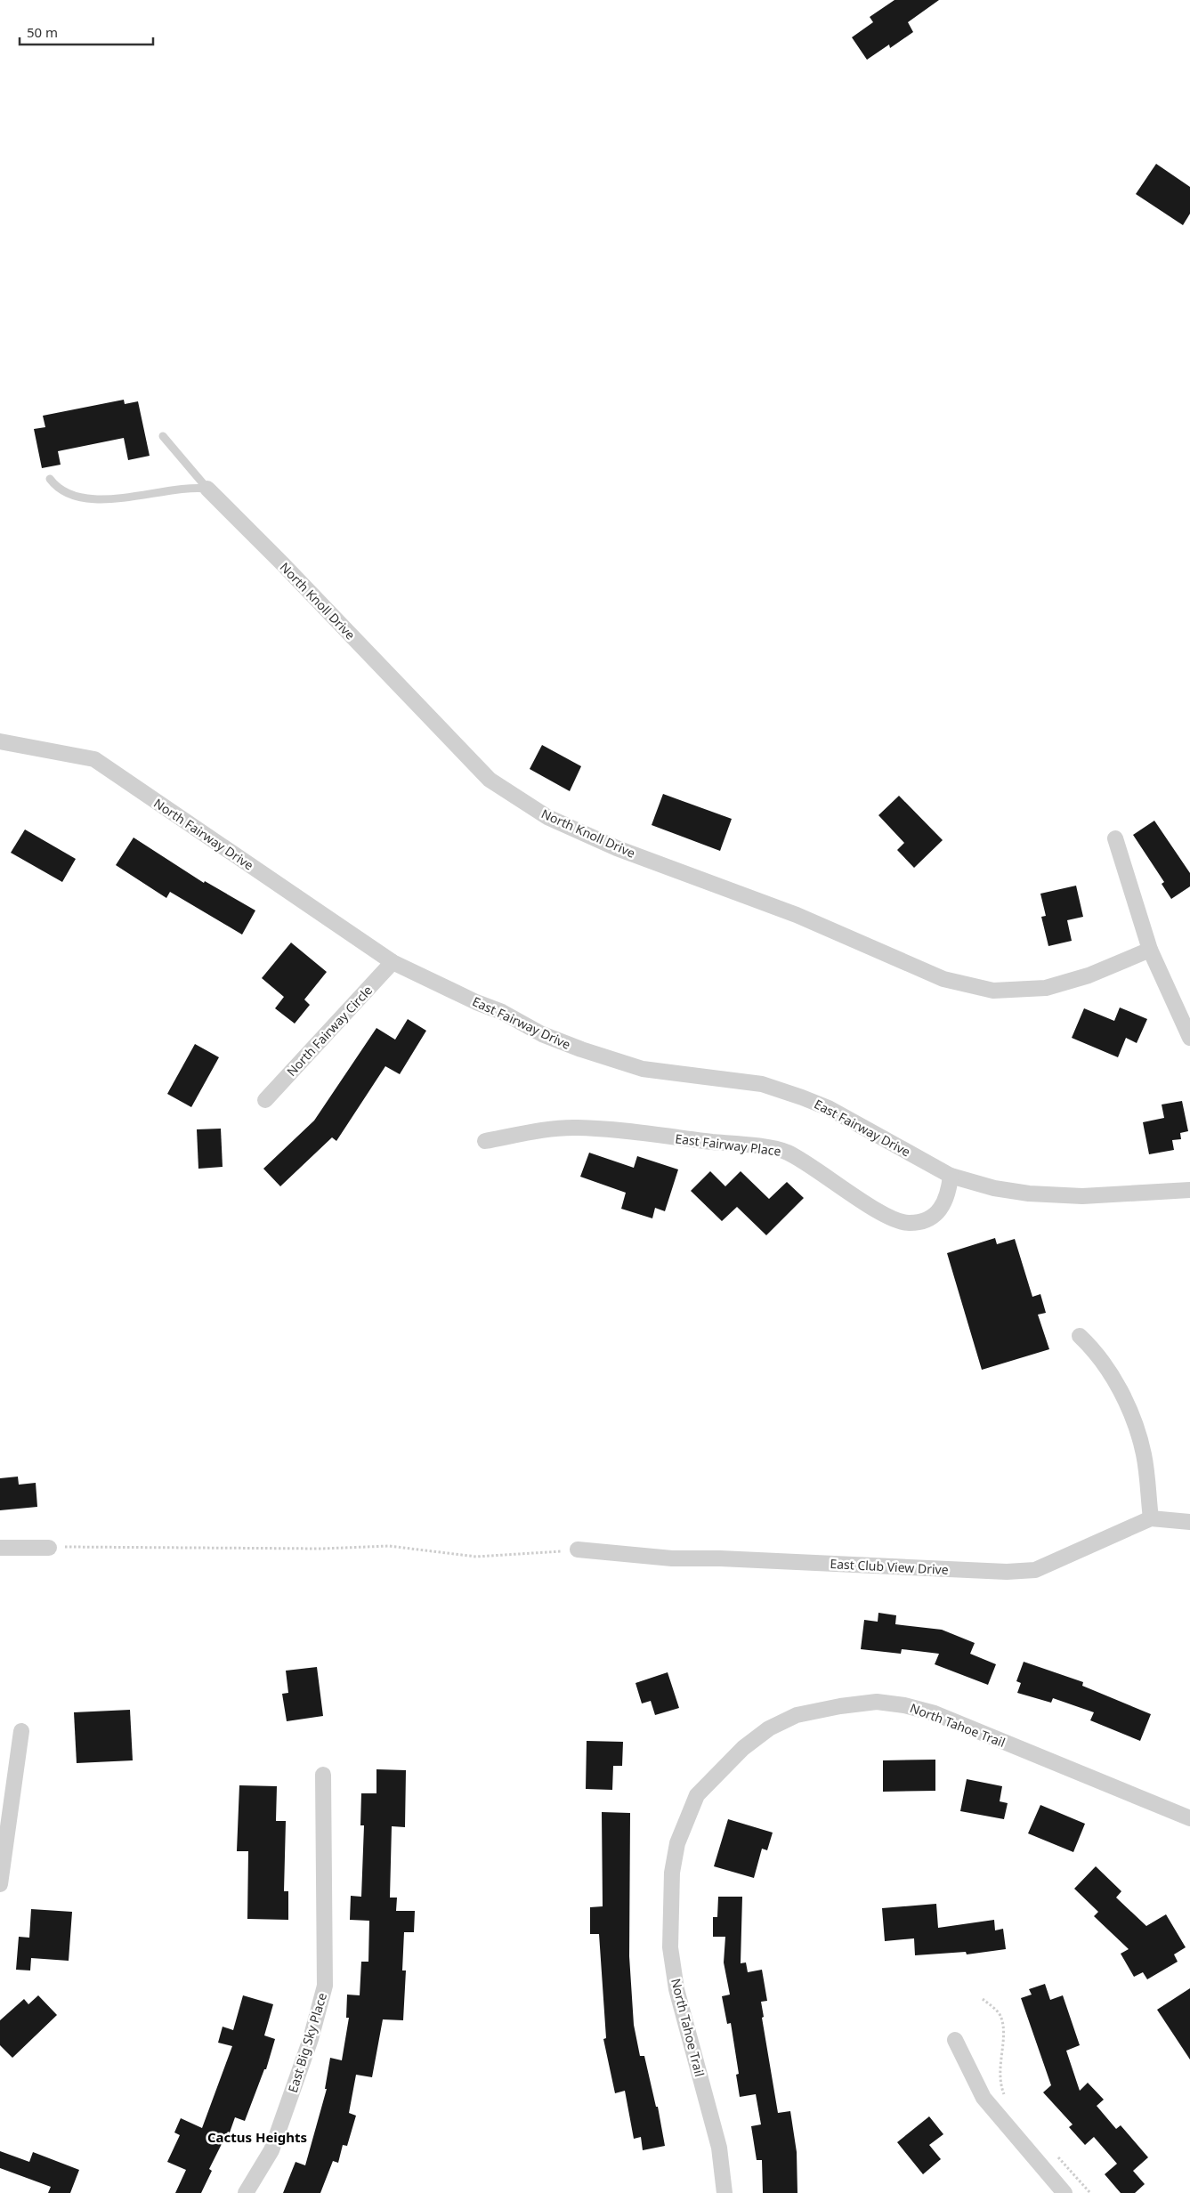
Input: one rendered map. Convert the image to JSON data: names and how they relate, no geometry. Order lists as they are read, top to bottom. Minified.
{"streets":{"street":["North Knoll Drive","North Fairway Drive","East Fairway Drive","North Fairway Circle","East Fairway Place","East Club View Drive","North Tahoe Trail","East Big Sky Place"]},"crossings":[["North Fairway Drive","East Fairway Drive"],["North Fairway Drive","North Fairway Circle"],["East Fairway Drive","North Fairway Circle"],["East Fairway Drive","East Fairway Place"]],"districts":["Cactus Heights"],"scale_bar":"50 m"}
